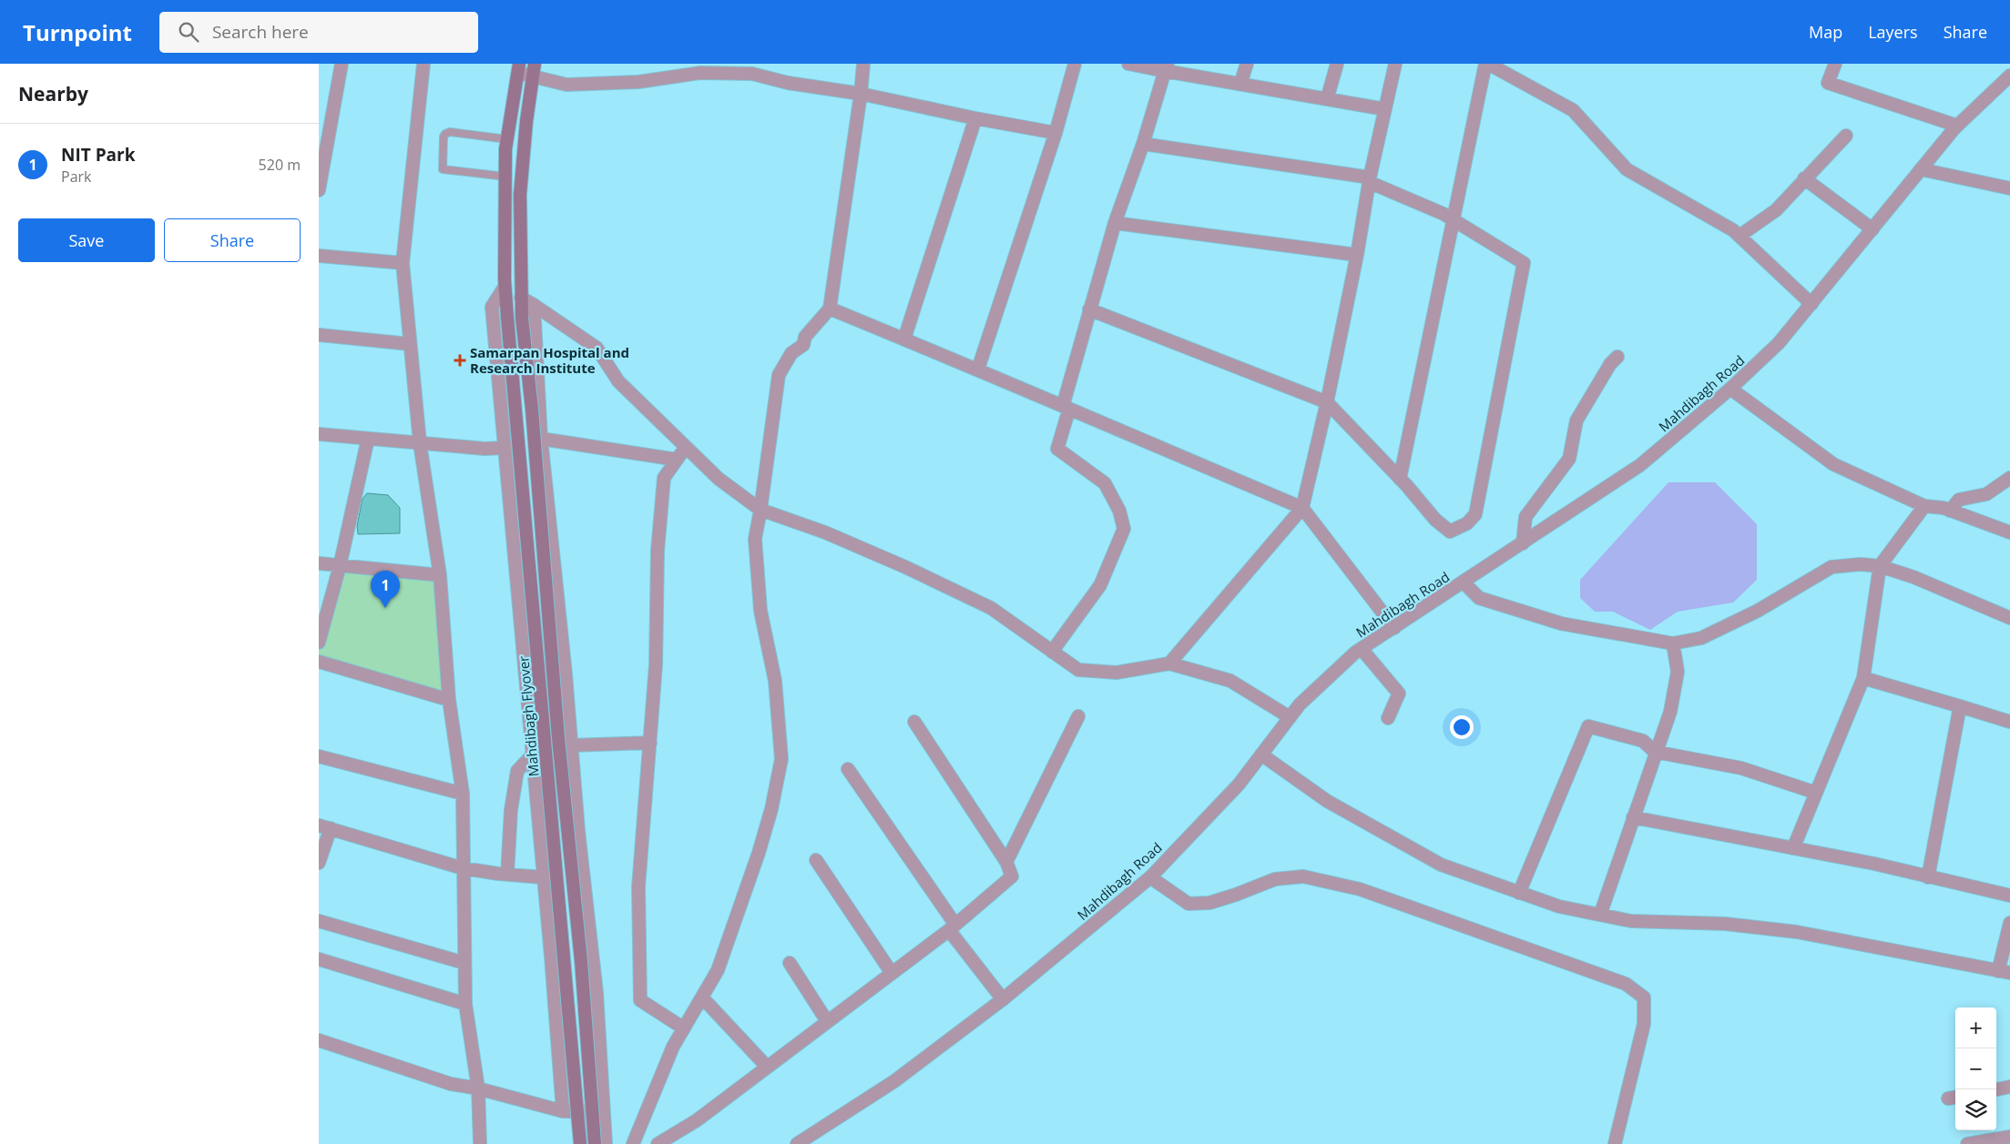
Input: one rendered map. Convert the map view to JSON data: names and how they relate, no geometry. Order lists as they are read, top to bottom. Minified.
{"streets":{"main road":["Mahdibagh Flyover"],"street":["Mahdibagh Road"]},"places":{"health":["Samarpan Hospital and Research Institute"]},"page":{"header":"Turnpoint","search":"Search here","nav":["Map","Layers","Share"],"heading":"Nearby","list":[{"mark":"1","name":"NIT Park","note":"Park","value":"520 m"}],"buttons":["Save","Share"],"pins":"1","map_buttons":["+","−"]}}
